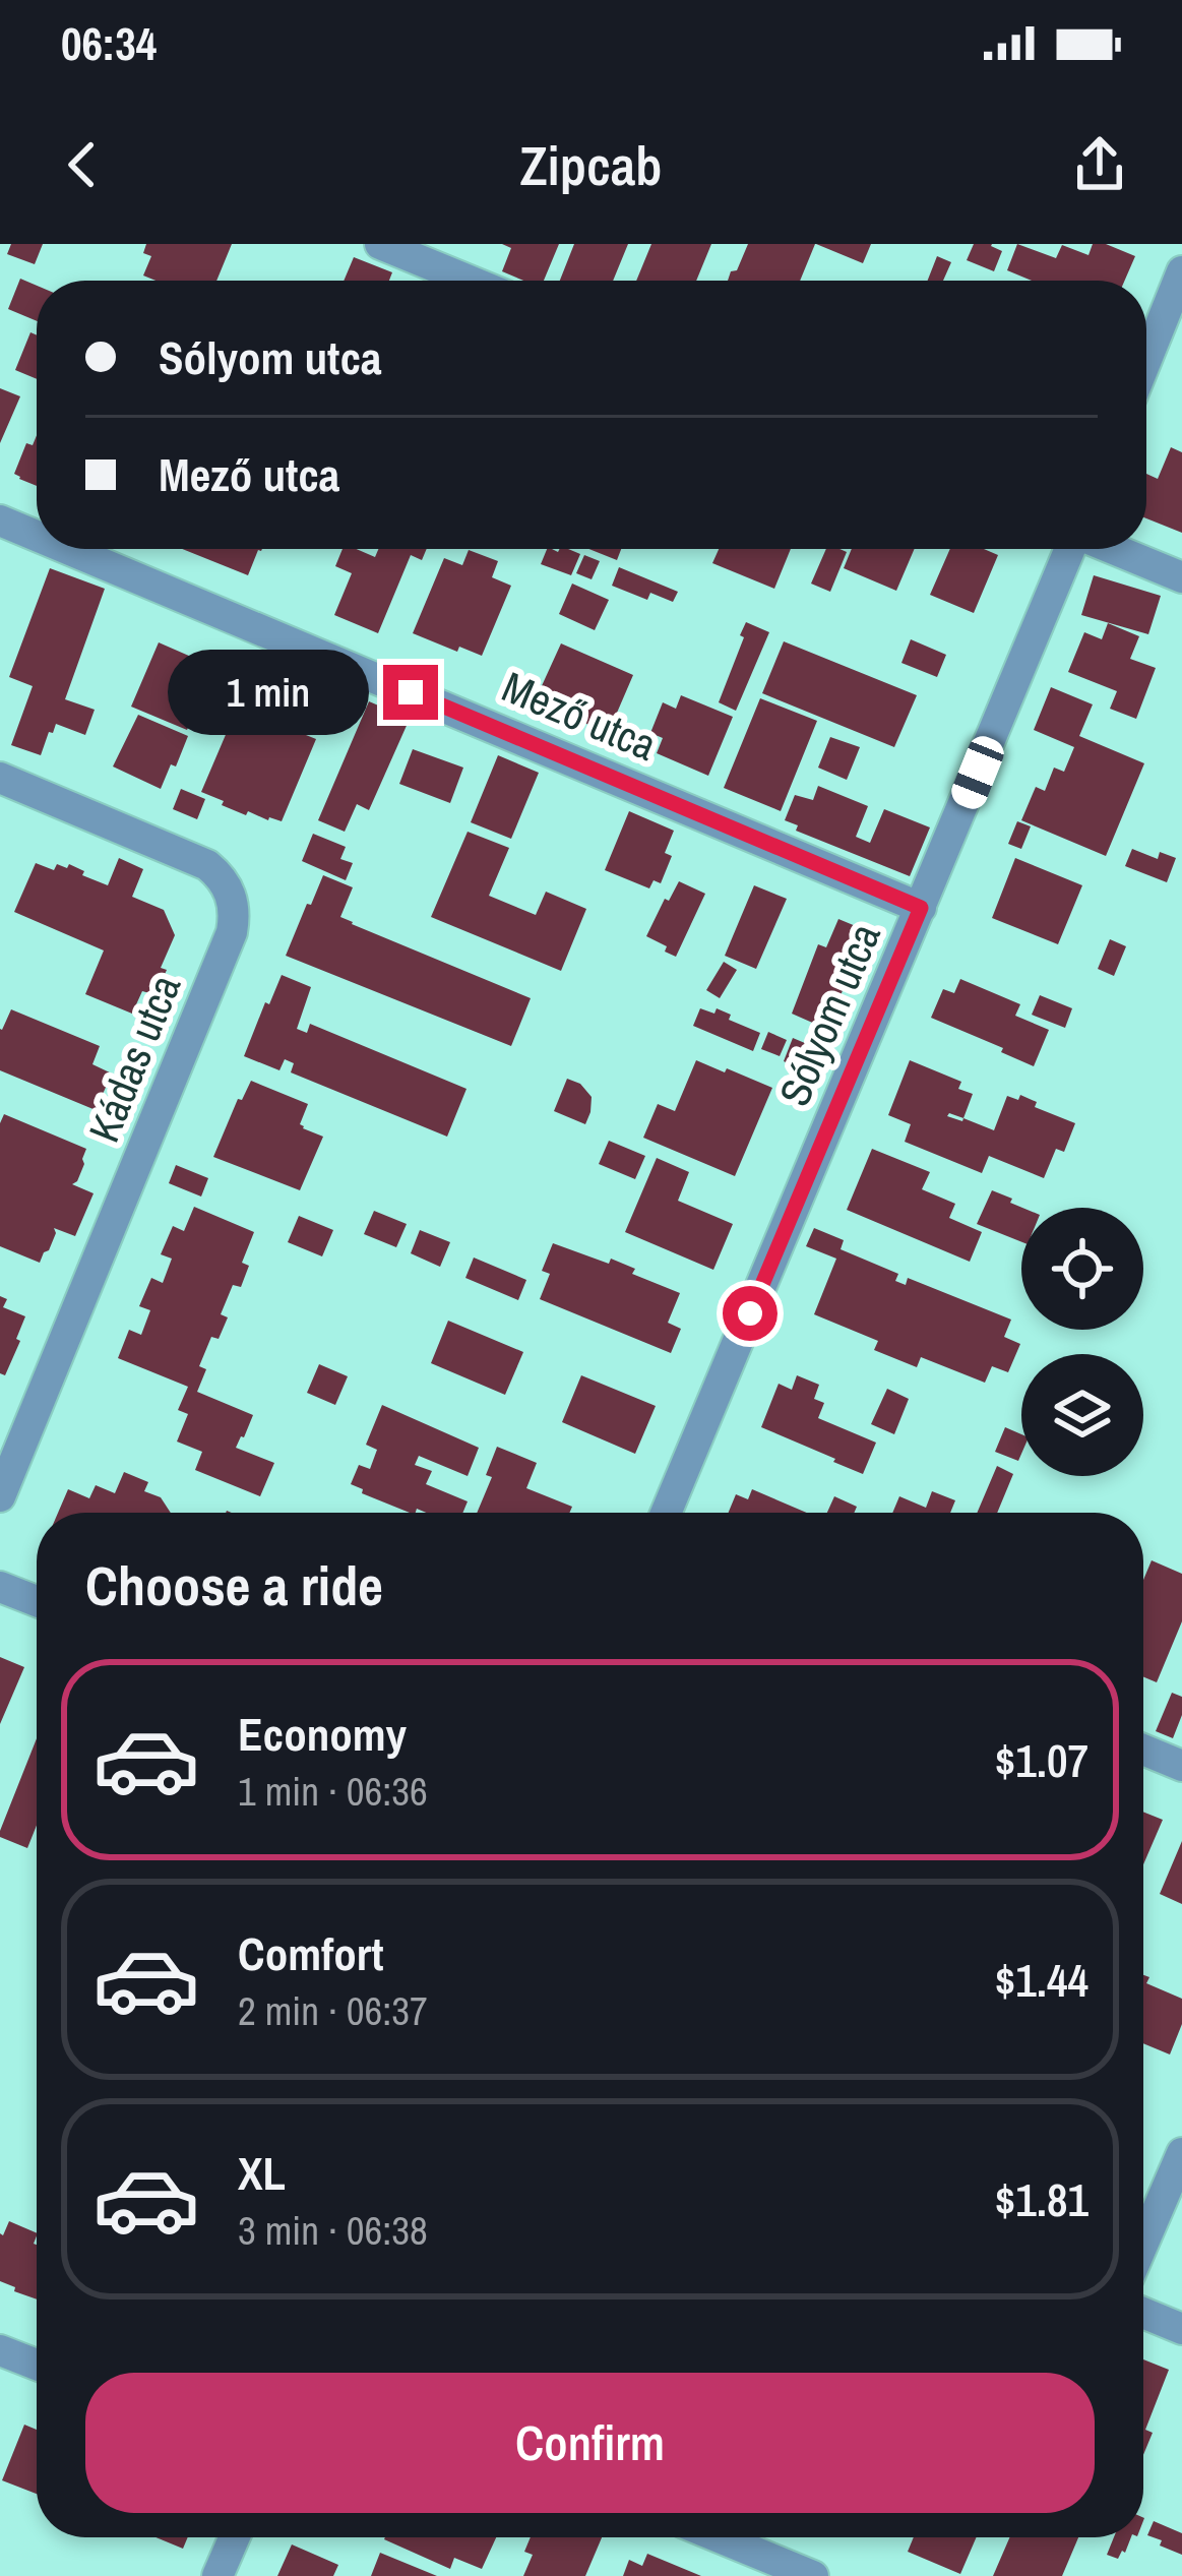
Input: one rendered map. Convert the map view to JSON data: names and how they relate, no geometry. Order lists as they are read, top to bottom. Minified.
{"streets":{"street":["Mező utca","Sólyom utca","Kádas utca"]},"crossings":[["Mező utca","Sólyom utca"]],"page":{"status":"06:34","header":"Zipcab","banner":["Sólyom utca","Mező utca"],"bubble":"1 min","heading":"Choose a ride","list":[{"name":"Economy","note":"1 min · 06:36","value":"$1.07"},{"name":"Comfort","note":"2 min · 06:37","value":"$1.44"},{"name":"XL","note":"3 min · 06:38","value":"$1.81"}],"buttons":"Confirm"}}
